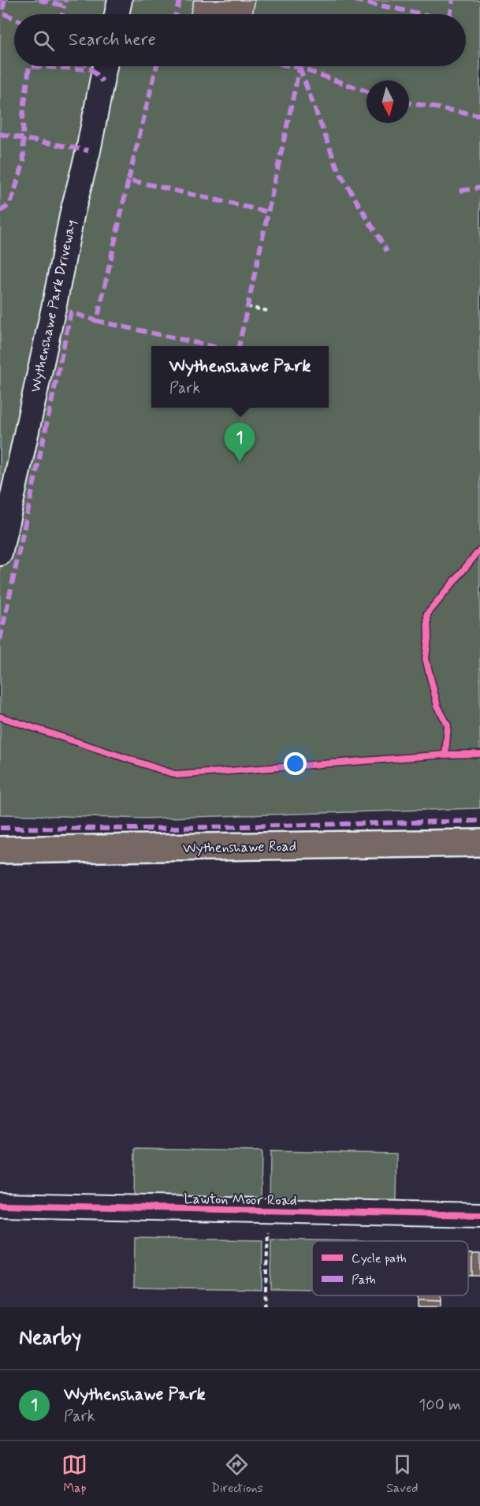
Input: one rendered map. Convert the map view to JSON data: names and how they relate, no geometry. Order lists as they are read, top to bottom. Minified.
{"streets":{"main road":["Wythenshawe Road"],"street":["Wythenshawe Park Driveway","Lawton Moor Road"]},"legend":["Cycle path","Path"],"north":"bottom","page":{"search":"Search here","popup":["Wythenshawe Park","Park"],"pins":"1","heading":"Nearby","list":[{"mark":"1","name":"Wythenshawe Park","note":"Park","value":"100 m"}],"nav":["Map","Directions","Saved"]}}
